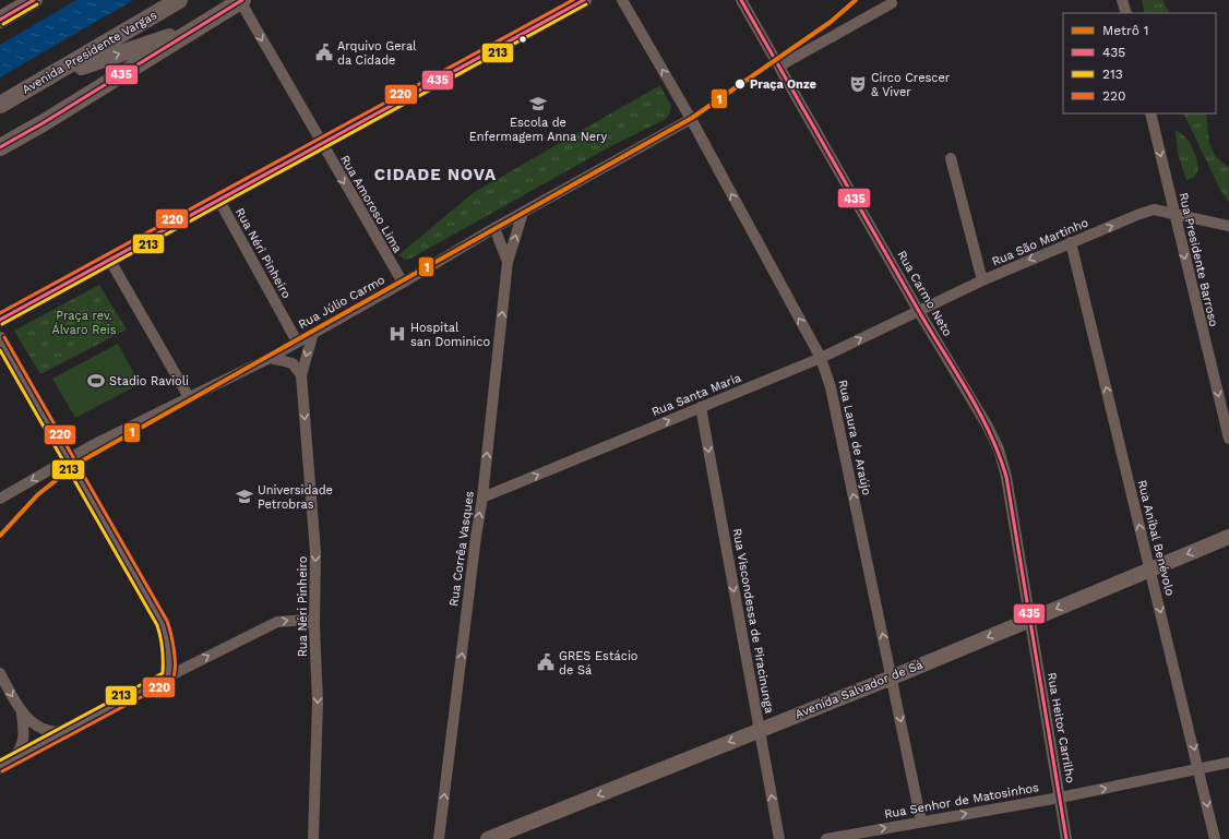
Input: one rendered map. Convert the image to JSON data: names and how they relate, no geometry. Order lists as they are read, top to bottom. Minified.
{"streets":{"main road":["Avenida Presidente Vargas"],"street":["Rua Amoroso Lima","Rua São Martinho","Rua Néri Pinheiro","Rua Presidente Barroso","Rua Carmo Neto","Rua Júlio Carmo","Rua Santa Maria","Rua Laura de Araújo","Rua Aníbal Benévolo","Rua Corrêa Vasques","Rua Viscondessa de Piracinunga","Avenida Salvador de Sá","Rua Heitor Carrilho","Rua Senhor de Matosinhos"]},"crossings":[["Rua Amoroso Lima","Rua Júlio Carmo"],["Rua São Martinho","Rua Presidente Barroso"],["Rua São Martinho","Rua Carmo Neto"],["Rua São Martinho","Rua Santa Maria"],["Rua São Martinho","Rua Aníbal Benévolo"],["Rua Néri Pinheiro","Rua Júlio Carmo"],["Rua Carmo Neto","Rua Santa Maria"],["Rua Carmo Neto","Avenida Salvador de Sá"],["Rua Carmo Neto","Rua Heitor Carrilho"],["Rua Júlio Carmo","Rua Laura de Araújo"],["Rua Júlio Carmo","Rua Corrêa Vasques"],["Rua Santa Maria","Rua Laura de Araújo"],["Rua Santa Maria","Rua Corrêa Vasques"],["Rua Santa Maria","Rua Viscondessa de Piracinunga"],["Rua Laura de Araújo","Avenida Salvador de Sá"],["Rua Laura de Araújo","Rua Senhor de Matosinhos"],["Rua Aníbal Benévolo","Avenida Salvador de Sá"],["Rua Aníbal Benévolo","Rua Senhor de Matosinhos"],["Rua Viscondessa de Piracinunga","Avenida Salvador de Sá"],["Avenida Salvador de Sá","Rua Heitor Carrilho"],["Rua Heitor Carrilho","Rua Senhor de Matosinhos"]],"one_way":["Rua Amoroso Lima","Rua Néri Pinheiro","Rua Presidente Barroso","Rua Santa Maria","Rua Corrêa Vasques","Avenida Salvador de Sá","Rua Senhor de Matosinhos"],"districts":["CIDADE NOVA"],"parks":["Praça rev. Álvaro Reis"],"places":{"public building":["Arquivo Geral da Cidade","GRES Estácio de Sá"],"other":["Praça Onze"],"theatre":["Circo Crescer & Viver"],"school or university":["Escola de Enfermagem Anna Nery","Universidade Petrobras"],"hospital":["Hospital san Dominico"],"sports":["Stadio Ravioli"]},"lines":["metro line 1","transit line 435","transit line 220","transit line 213"],"legend":["Metrô 1","435","213","220"]}
